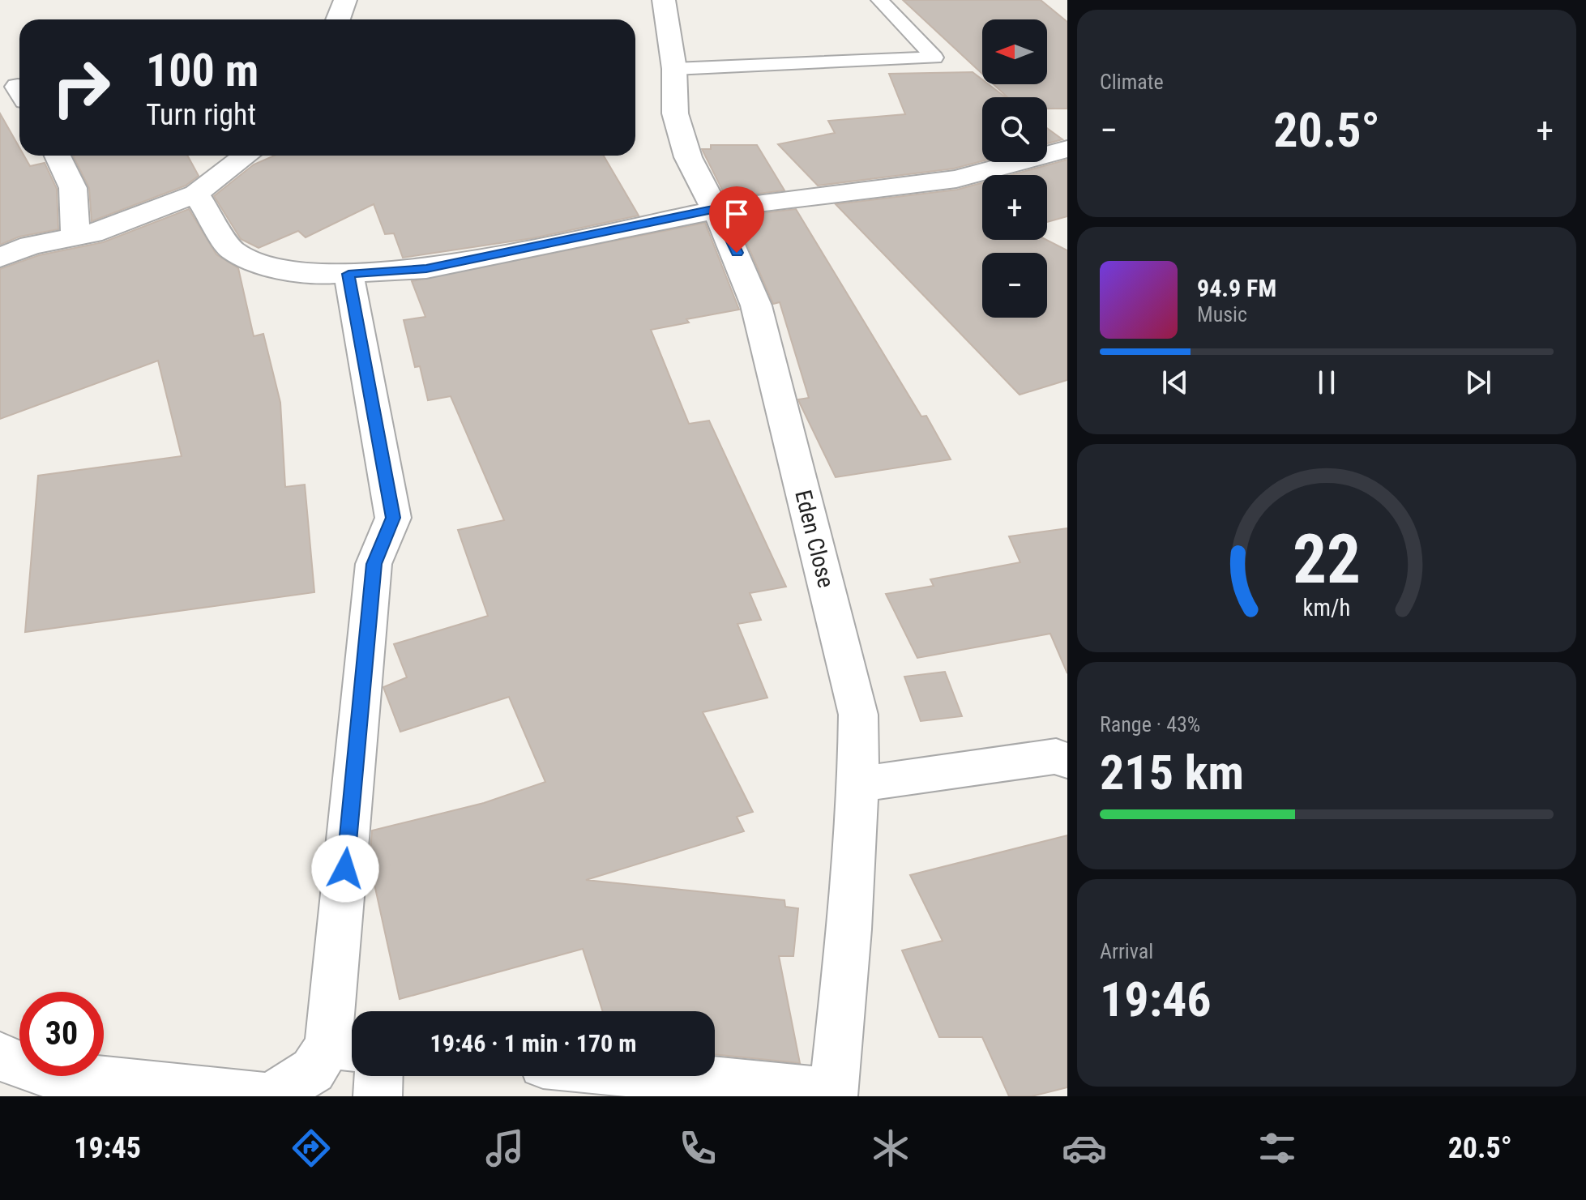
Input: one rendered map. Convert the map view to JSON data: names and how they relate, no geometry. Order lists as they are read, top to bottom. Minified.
{"streets":{"street":["Eden Close"]},"north":"left","page":{"tile":["Climate",["Range · 43%","215 km"],["Arrival","19:46"]],"map_buttons":["+","−"],"turn":["100 m","Turn right"],"heat":["−","20.5°","+"],"song":["94.9 FM","Music"],"limit":"30","trip":"19:46 · 1 min · 170 m","tabs":["19:45","20.5°"],"gauge":["22","km/h"]}}
